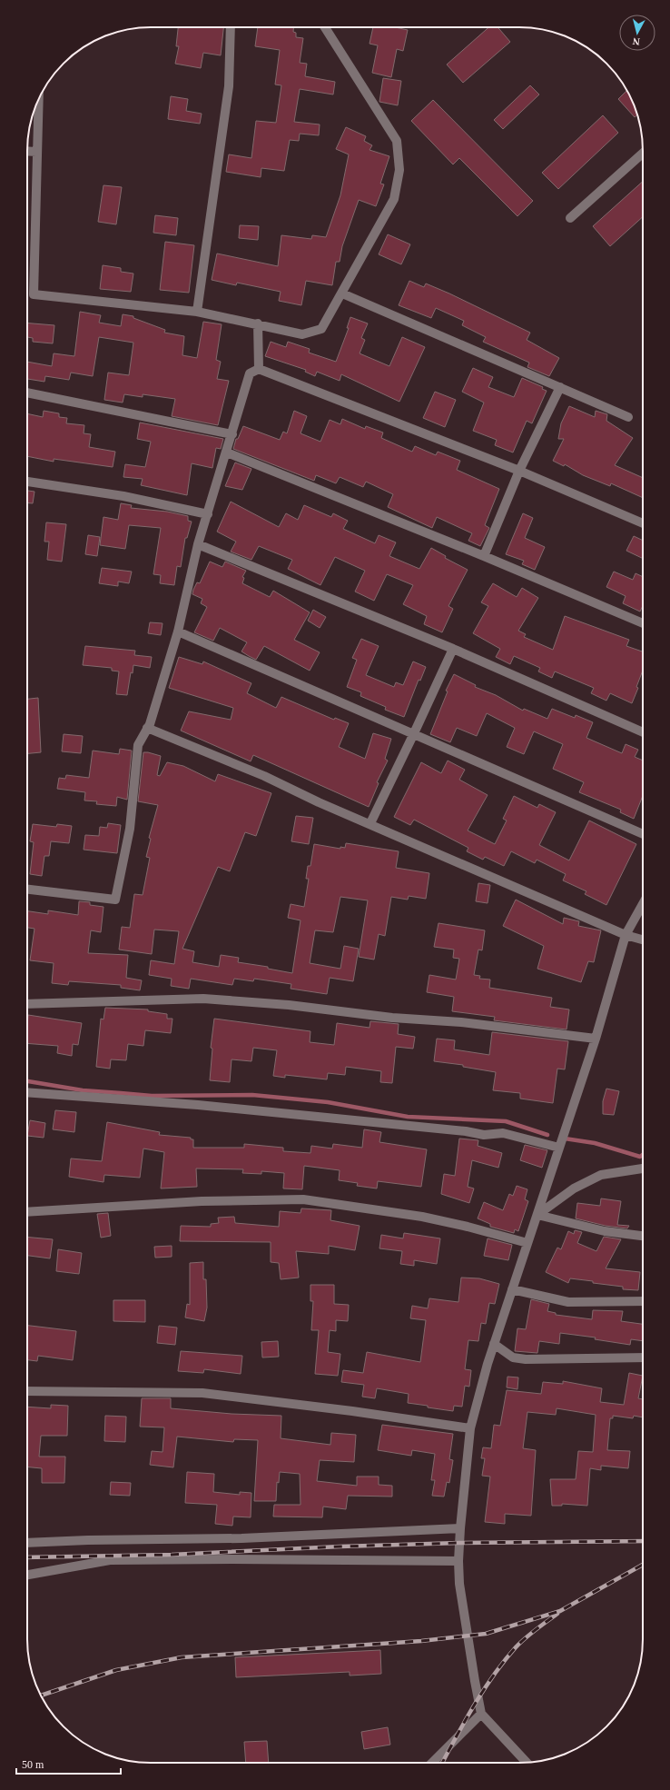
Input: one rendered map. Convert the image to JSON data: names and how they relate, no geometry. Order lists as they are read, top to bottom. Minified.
{"scale_bar":"50 m","north":"bottom"}
